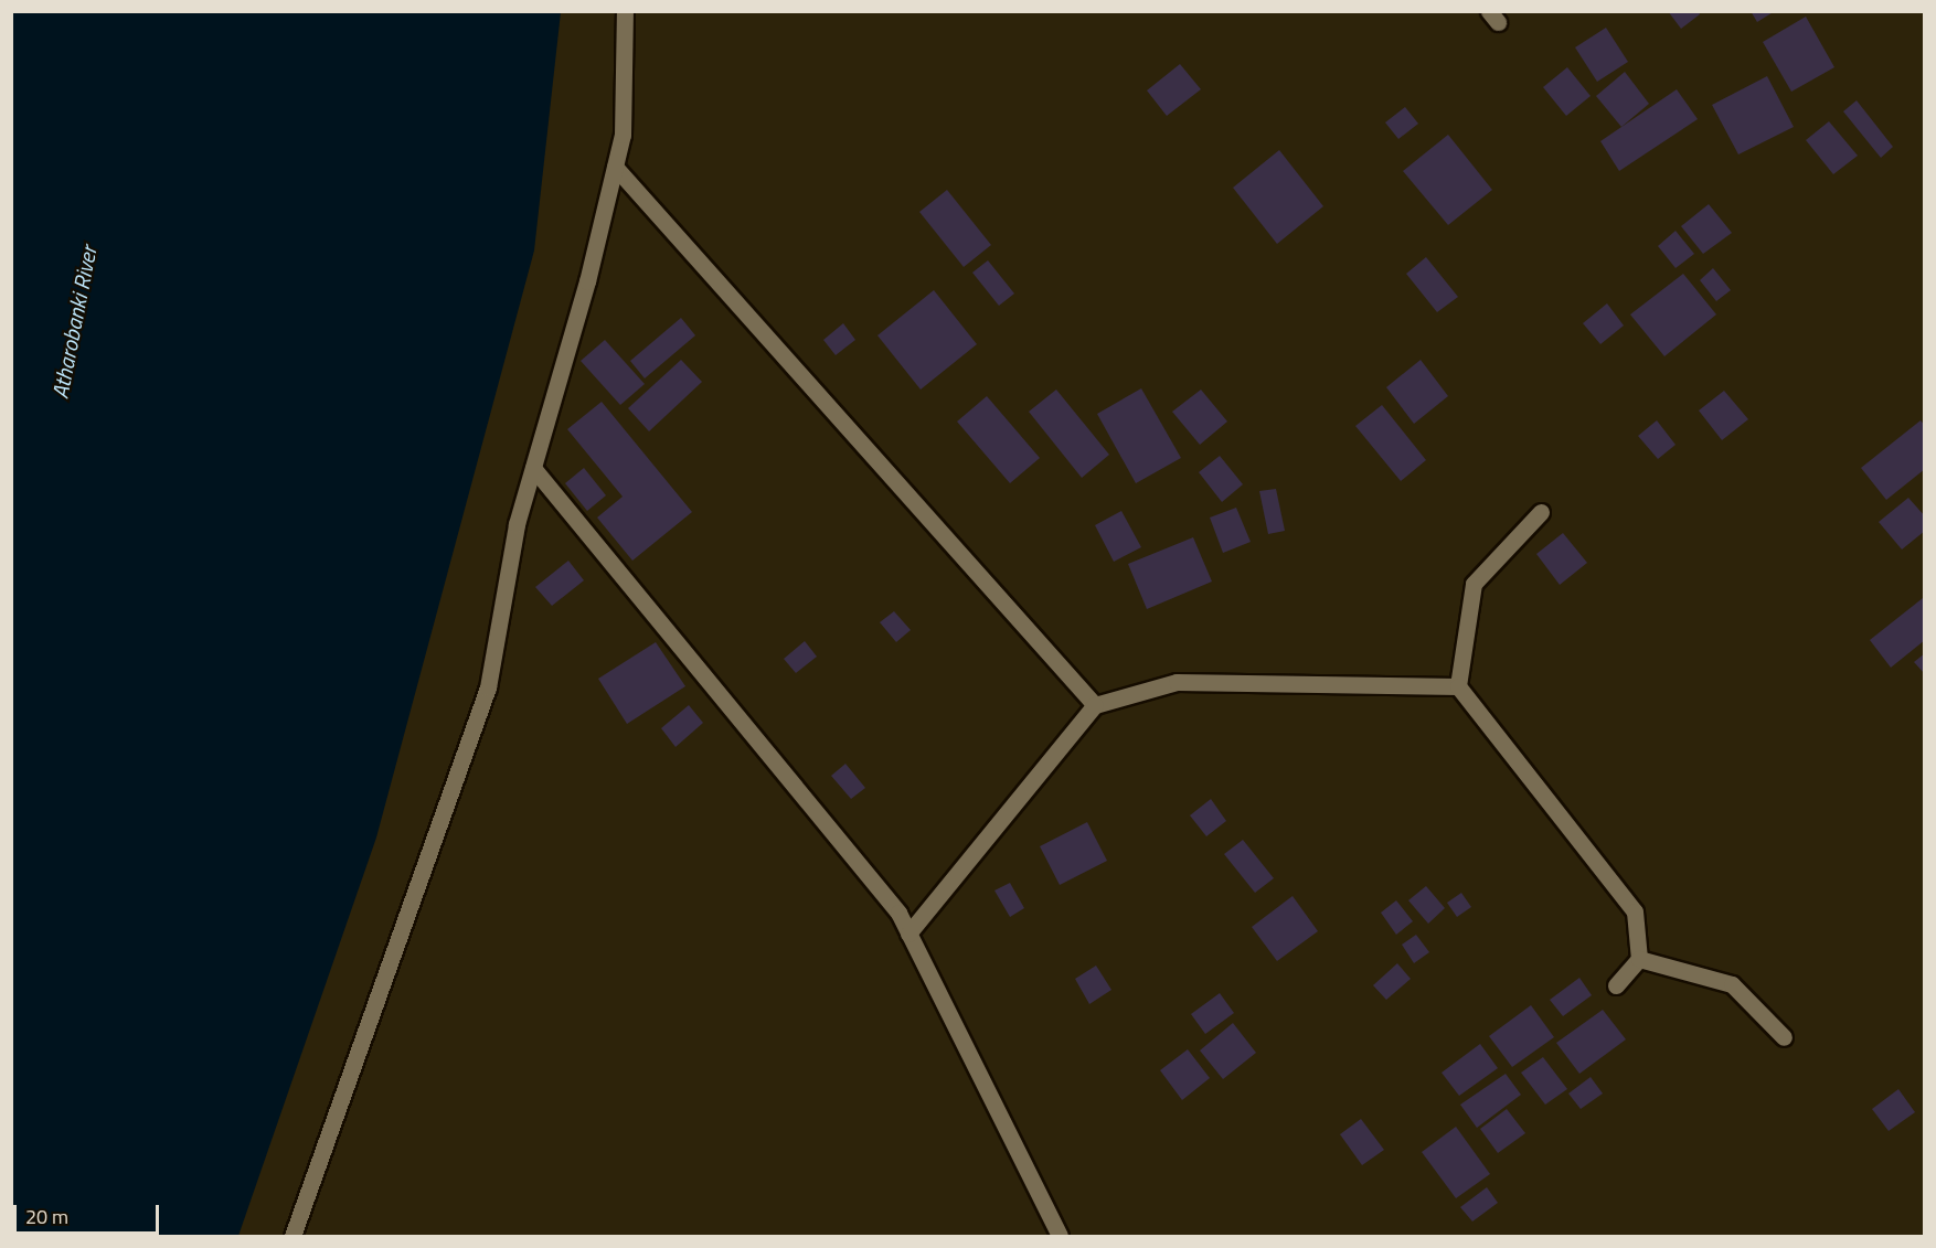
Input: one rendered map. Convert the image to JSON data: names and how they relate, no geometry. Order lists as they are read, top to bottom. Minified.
{"water":["Atharobanki River"],"scale_bar":"20 m"}
